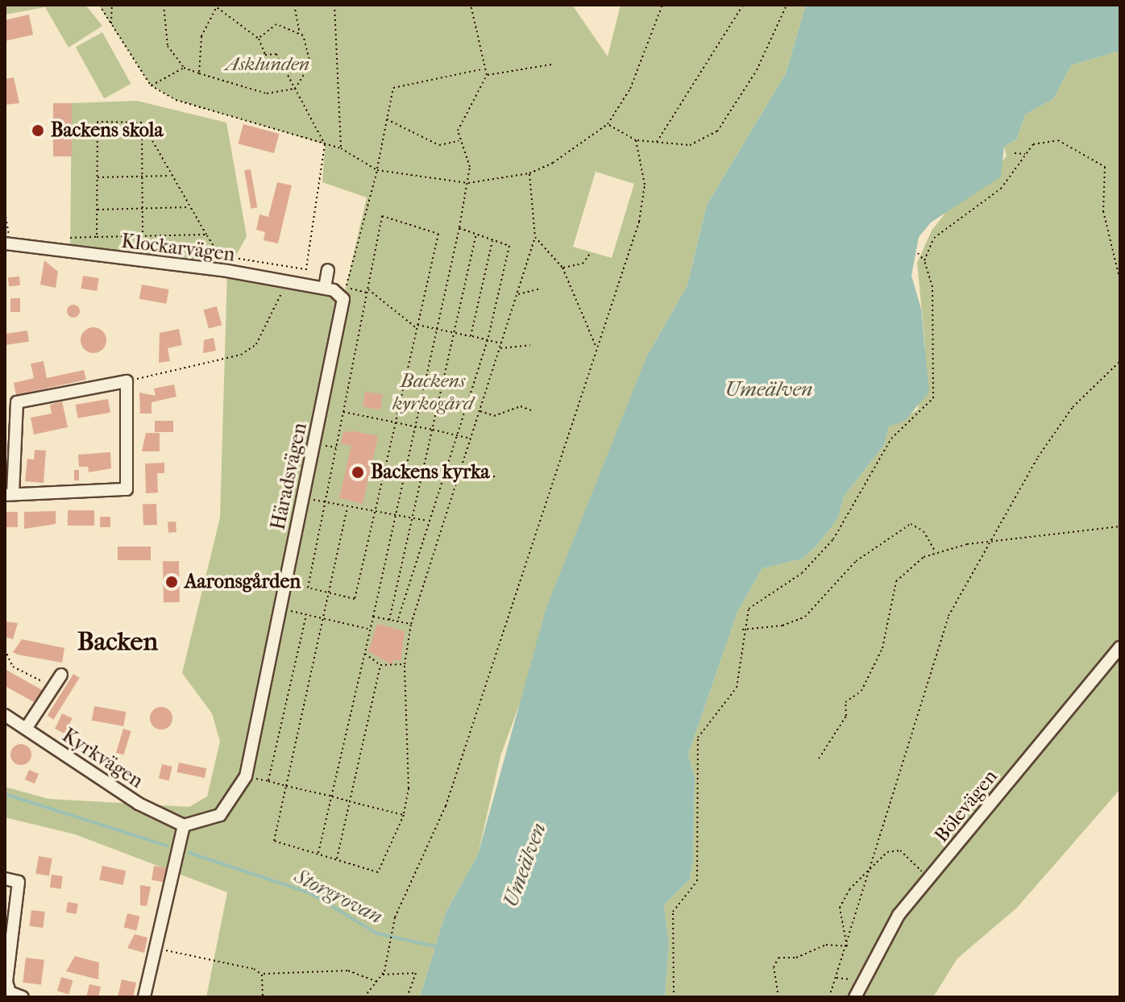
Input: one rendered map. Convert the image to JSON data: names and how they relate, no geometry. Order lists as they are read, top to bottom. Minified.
{"streets":{"street":["Klockarvägen","Häradsvägen","Kyrkvägen","Bölevägen"]},"crossings":[["Klockarvägen","Häradsvägen"],["Häradsvägen","Kyrkvägen"]],"districts":["Backen"],"water":["Umeälven","Storgrovan"],"parks":["Asklunden","Backens kyrkogård"],"places":["Backens skola","Backens kyrka","Aaronsgården"]}
